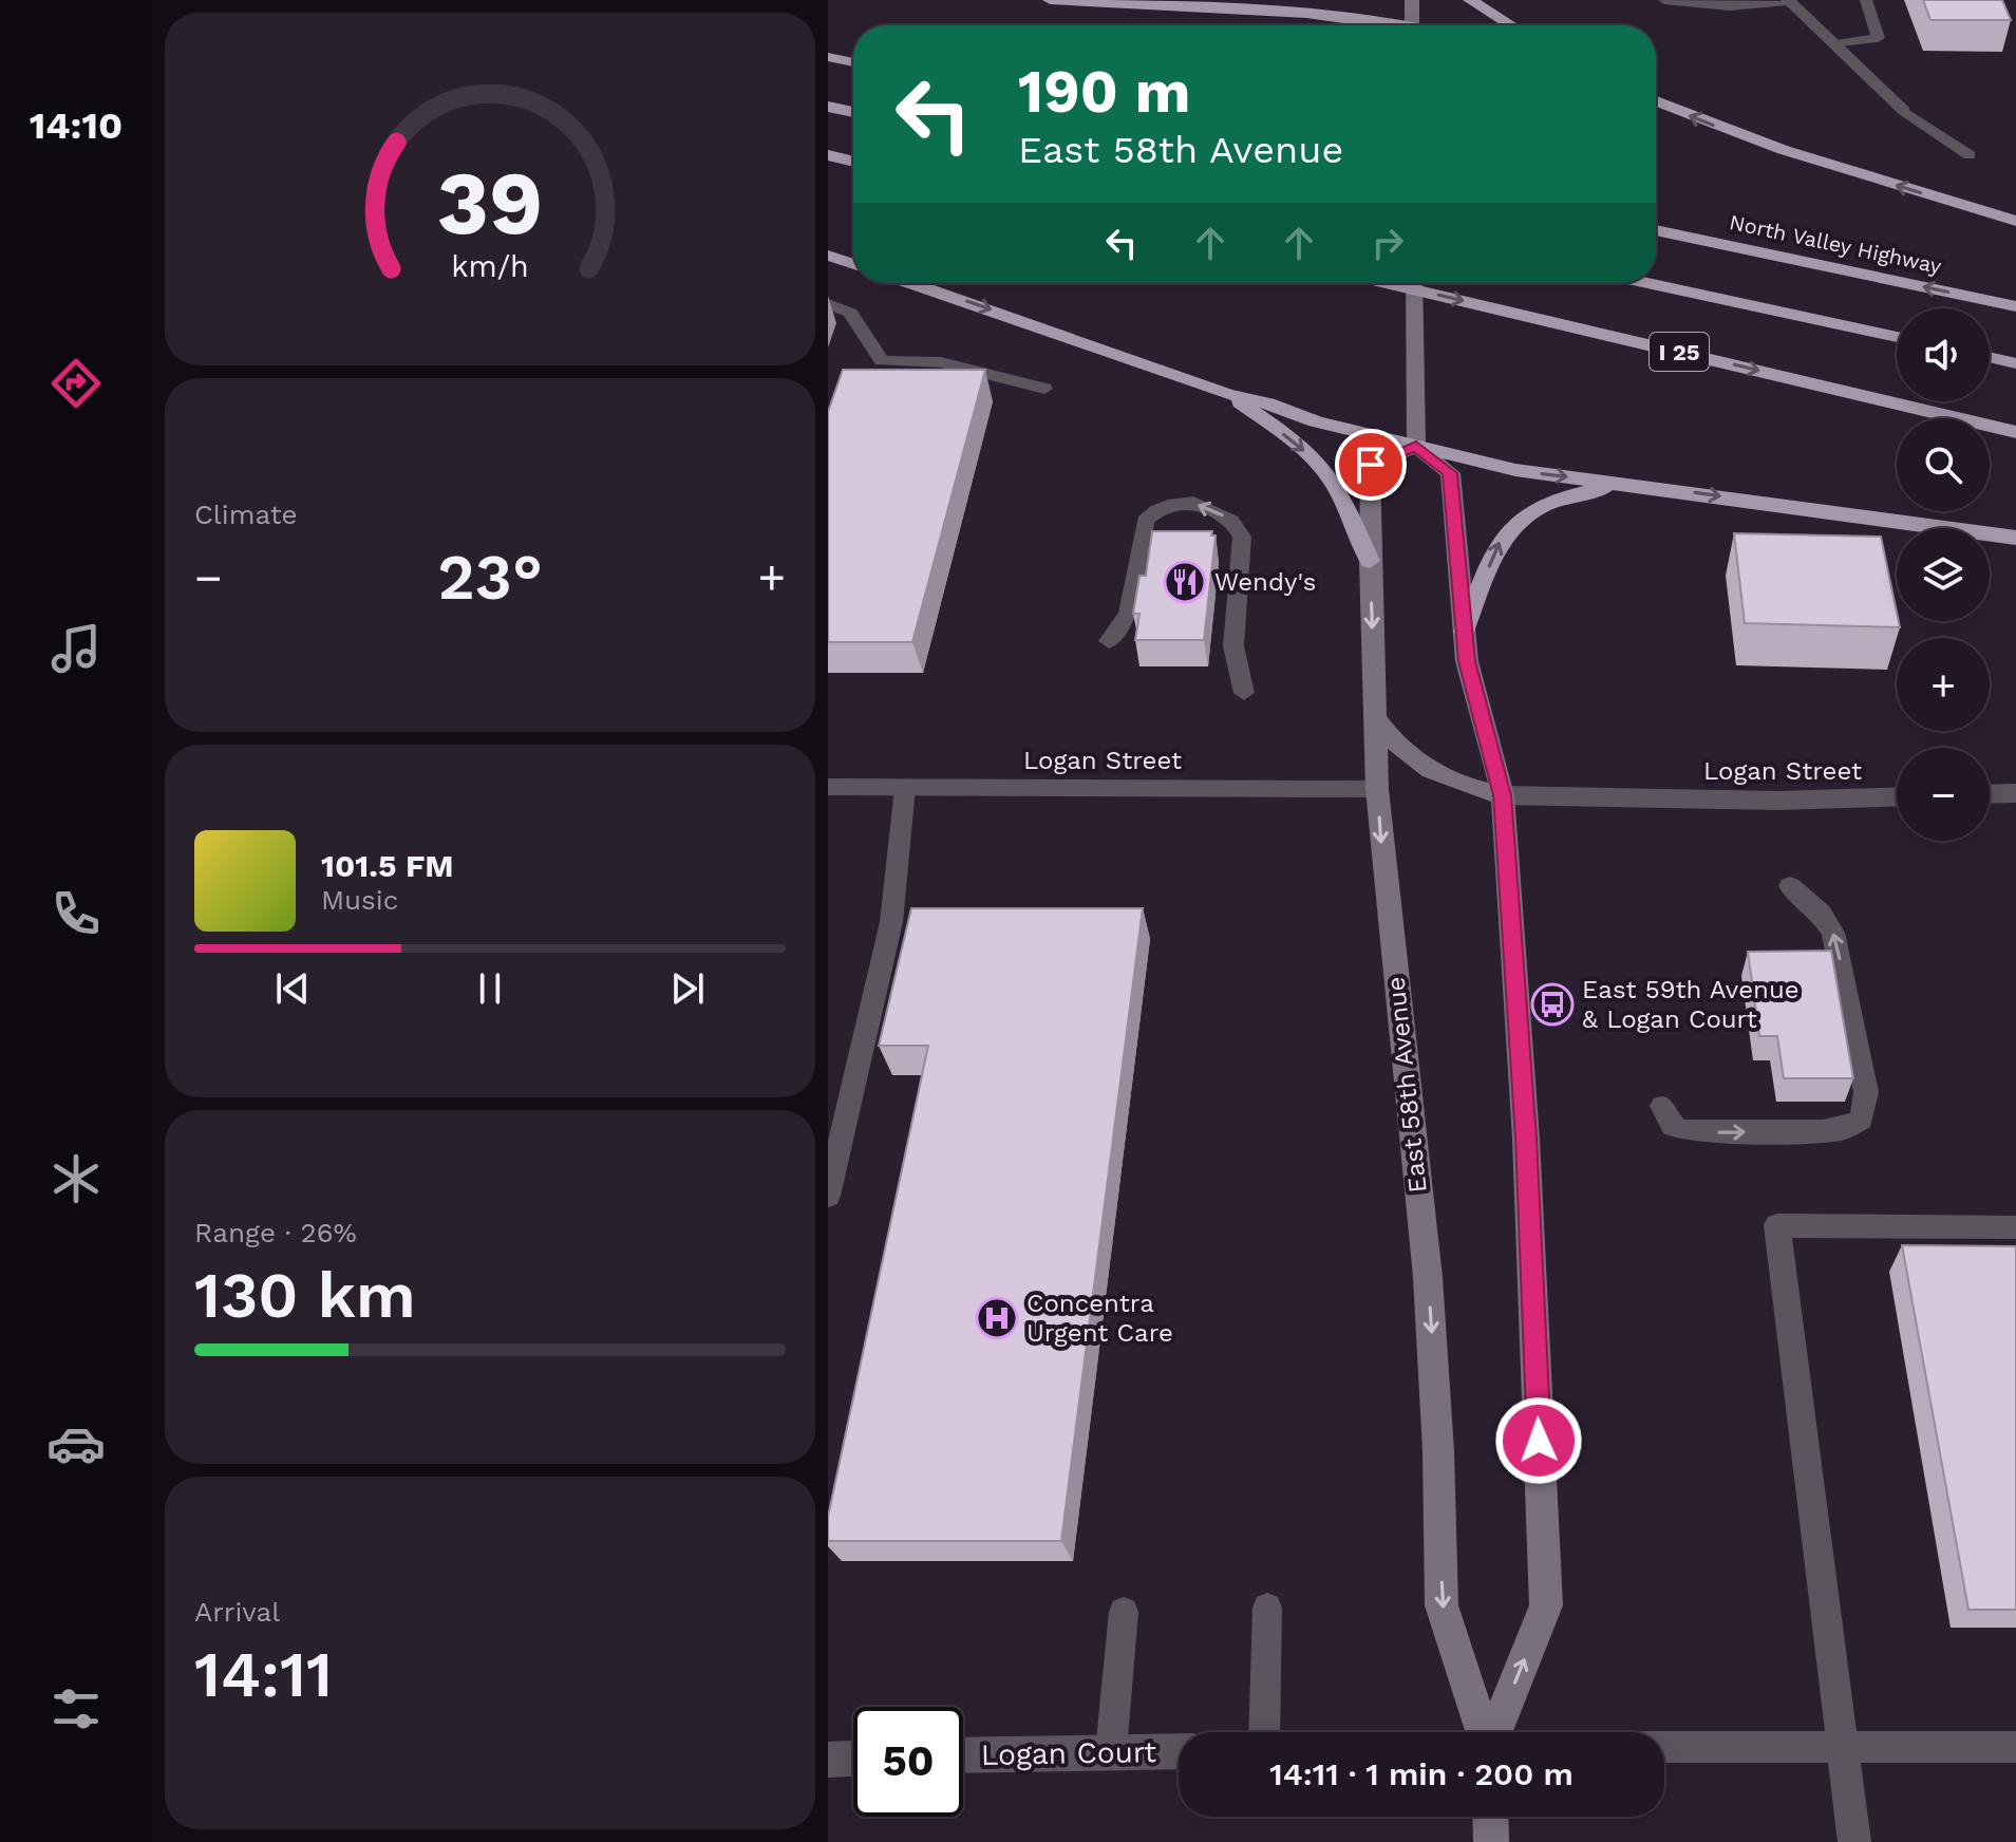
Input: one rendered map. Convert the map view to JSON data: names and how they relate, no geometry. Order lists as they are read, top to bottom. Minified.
{"streets":{"highway":["North Valley Highway","I 25"],"main road":["East 58th Avenue"],"street":["Logan Street","Logan Court"]},"crossings":[["Logan Street","East 58th Avenue"]],"places":{"restaurant":["Wendy's"],"bus stop":["East 59th Avenue & Logan Court"],"hospital":["Concentra Urgent Care"]},"page":{"tabs":"14:10","turn":["190 m","East 58th Avenue"],"map_buttons":["+","−"],"tile":["Climate",["Range · 26%","130 km"],["Arrival","14:11"]],"heat":["−","23°","+"],"song":["101.5 FM","Music"],"limit":"50","trip":"14:11 · 1 min · 200 m","gauge":["39","km/h"]}}
